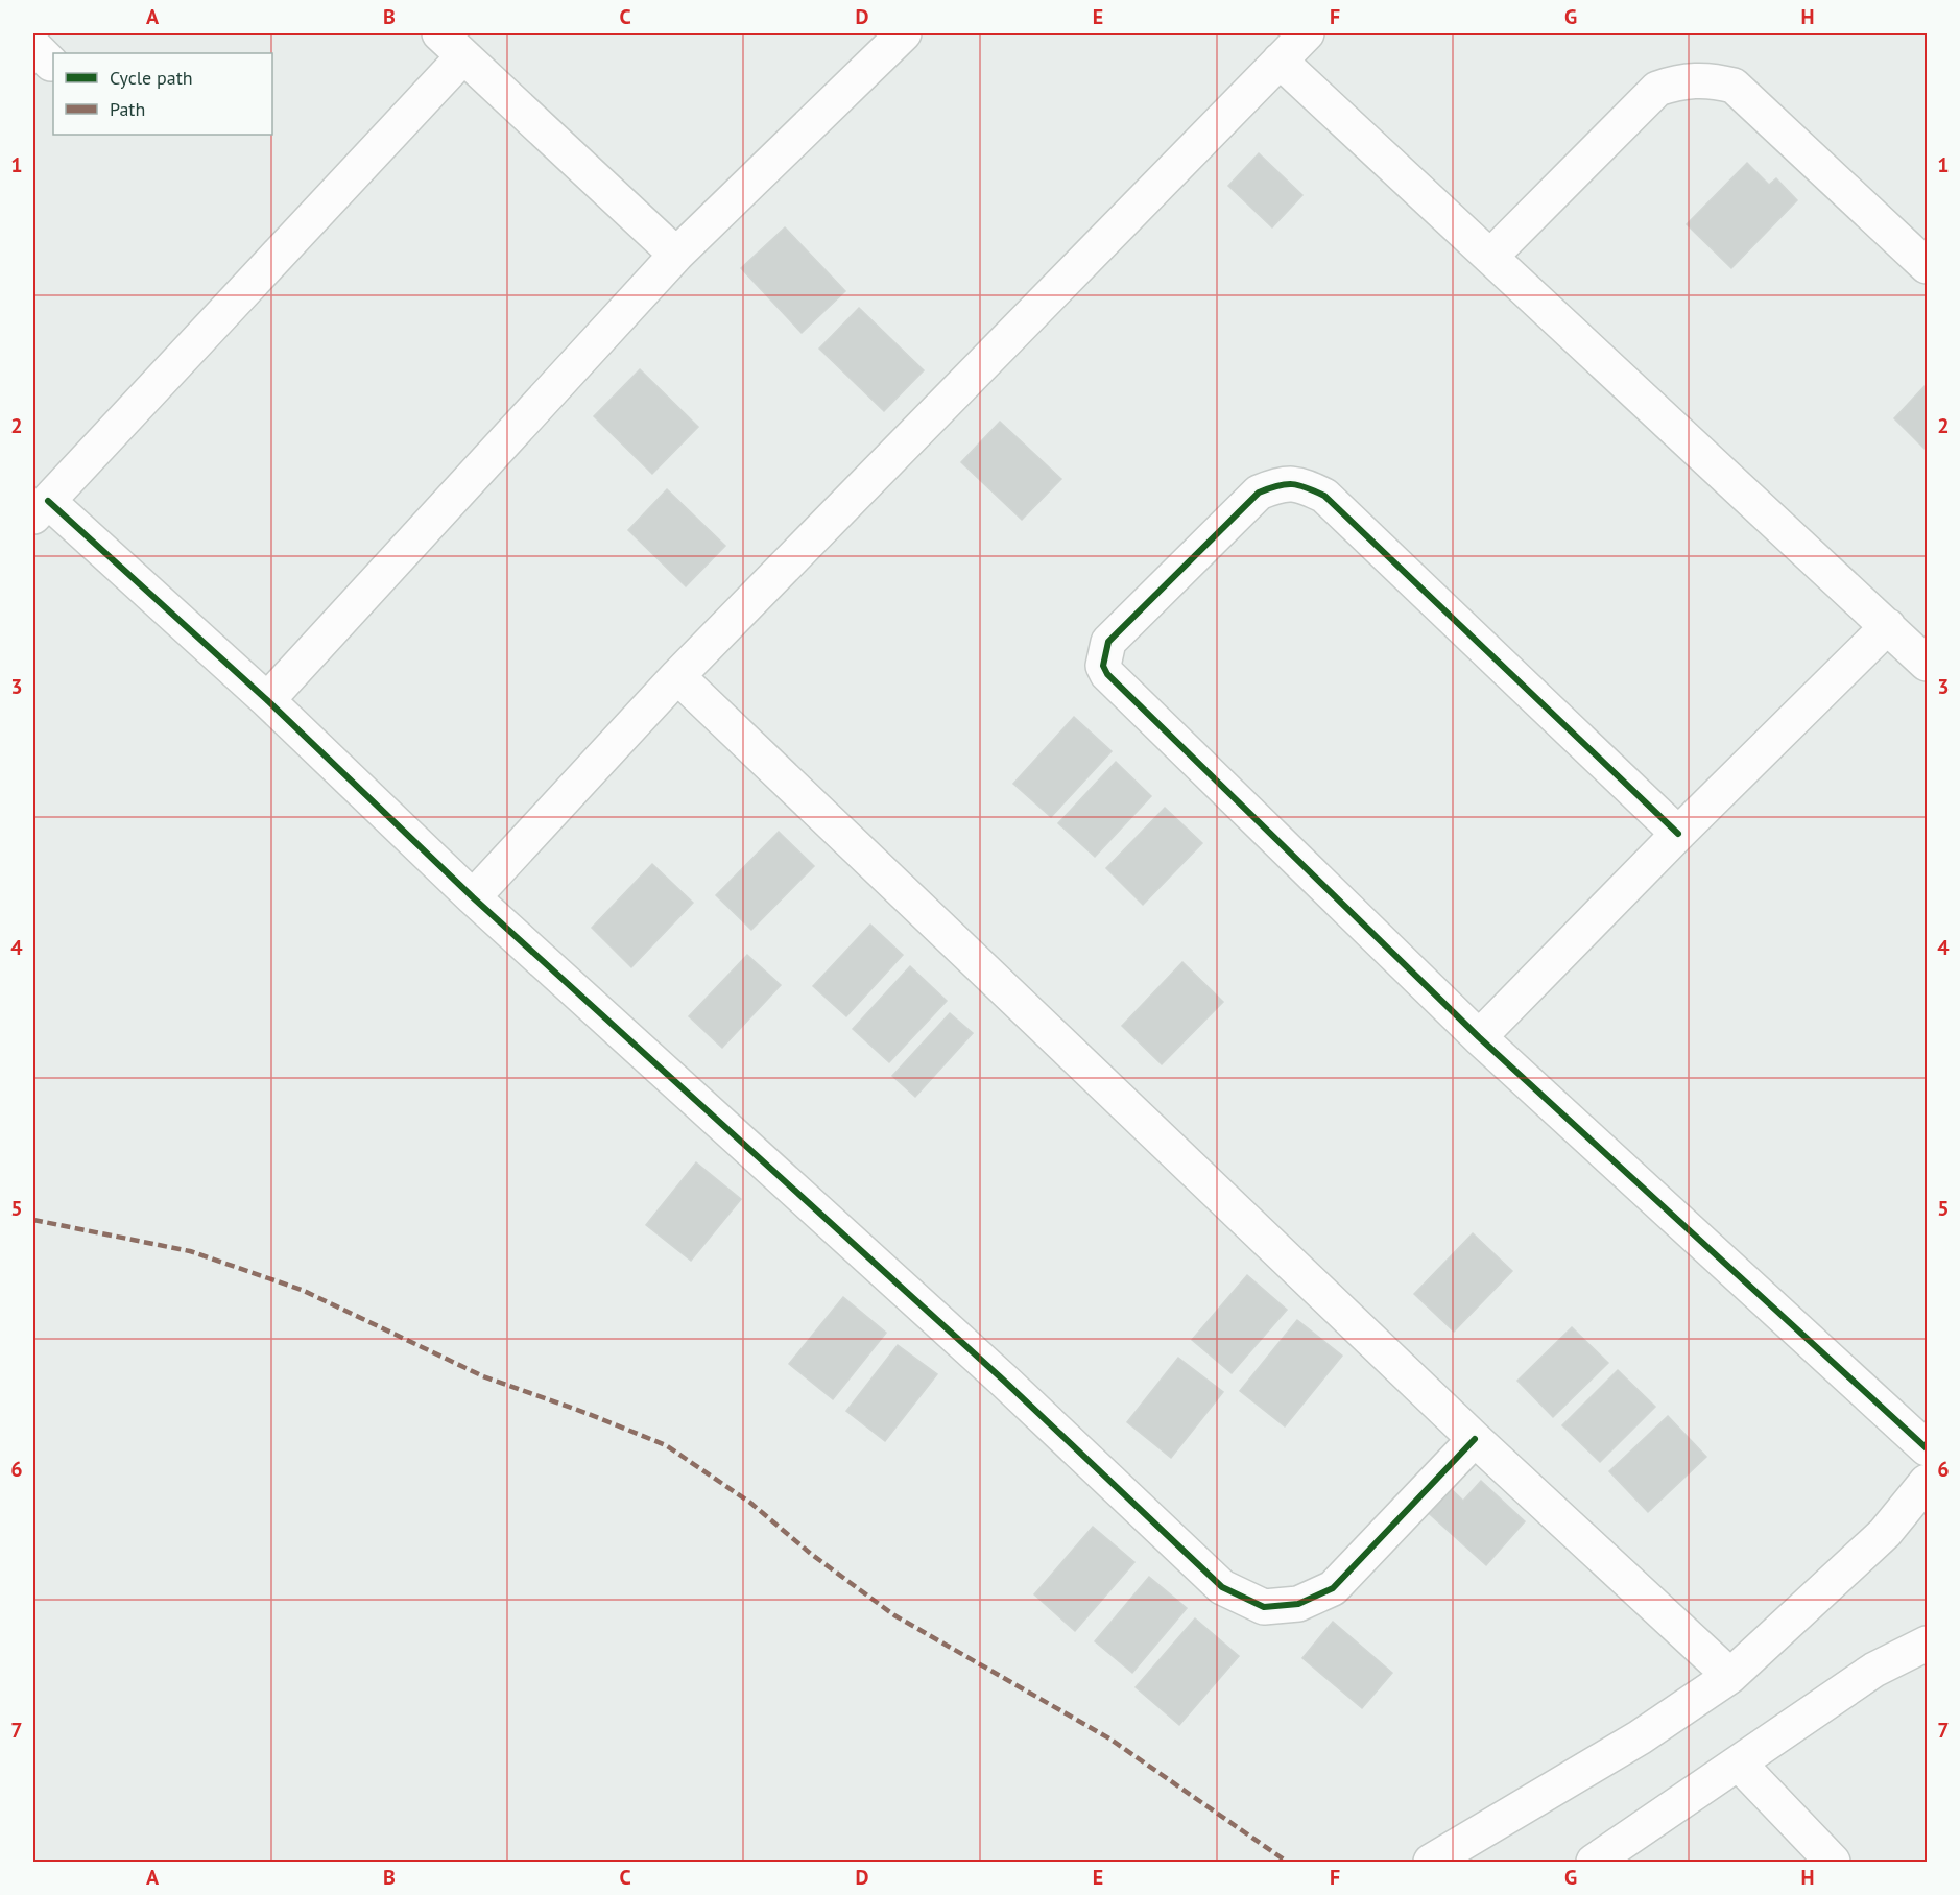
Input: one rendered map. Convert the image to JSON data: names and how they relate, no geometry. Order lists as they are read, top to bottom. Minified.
{"legend":["Cycle path","Path"],"grid":{"columns":["A","B","C","D","E","F","G","H"],"rows":["1","2","3","4","5","6","7"]}}
